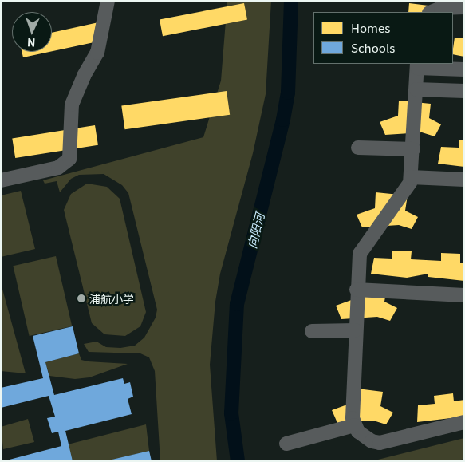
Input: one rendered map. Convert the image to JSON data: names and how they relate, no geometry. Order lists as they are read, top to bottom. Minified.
{"water":["向阳河"],"places":["浦航小学"],"legend":["Homes","Schools"],"north":"bottom"}
